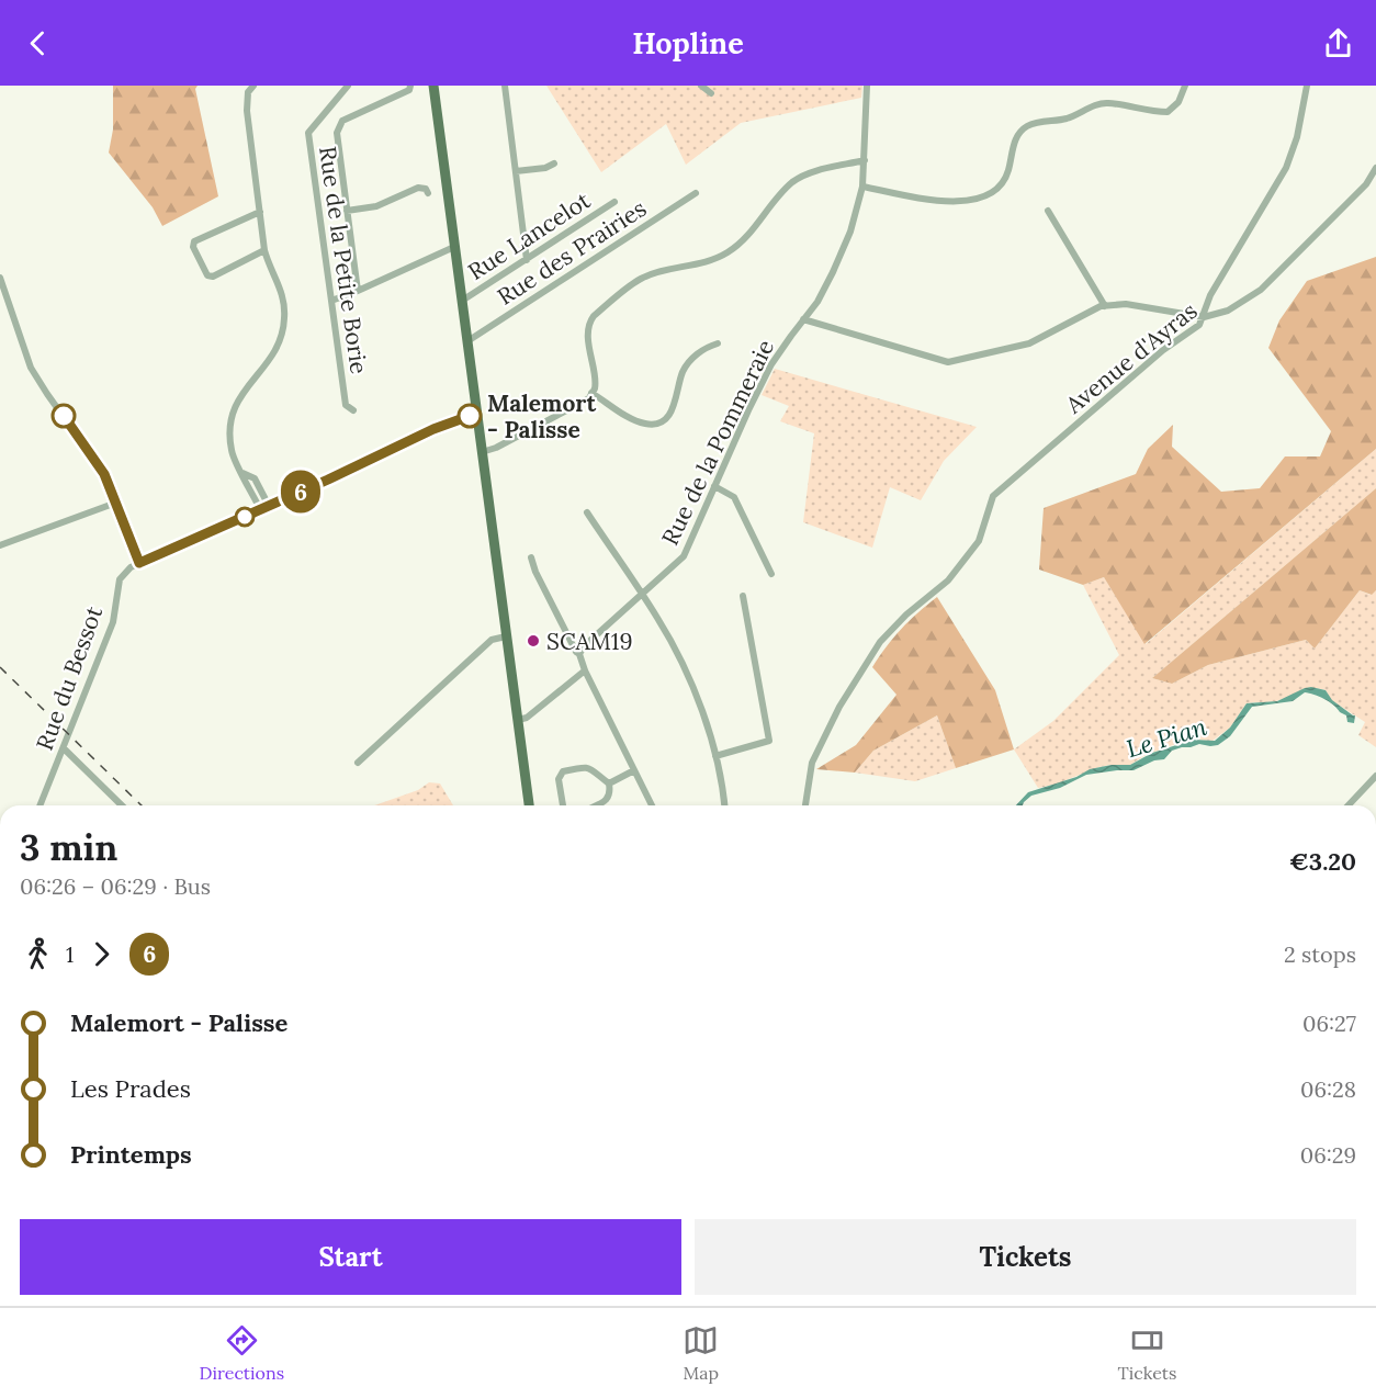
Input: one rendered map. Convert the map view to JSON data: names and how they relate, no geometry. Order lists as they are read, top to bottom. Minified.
{"streets":{"street":["Rue Lancelot","Rue des Prairies","Rue de la Petite Borie","Avenue d'Ayras","Rue de la Pommeraie","Rue du Bessot"]},"water":["Le Pian"],"places":["Malemort - Palisse","SCAM19"],"lines":["bus line 6"],"page":{"header":"Hopline","on_map":"6","heading":["3 min","06:26 – 06:29 · Bus","€3.20"],"legs":["1","6","2 stops"],"list":[{"name":"Malemort - Palisse","value":"06:27"},{"name":"Les Prades","value":"06:28"},{"name":"Printemps","value":"06:29"}],"buttons":["Start","Tickets"],"tabs":["Directions","Map","Tickets"]}}
